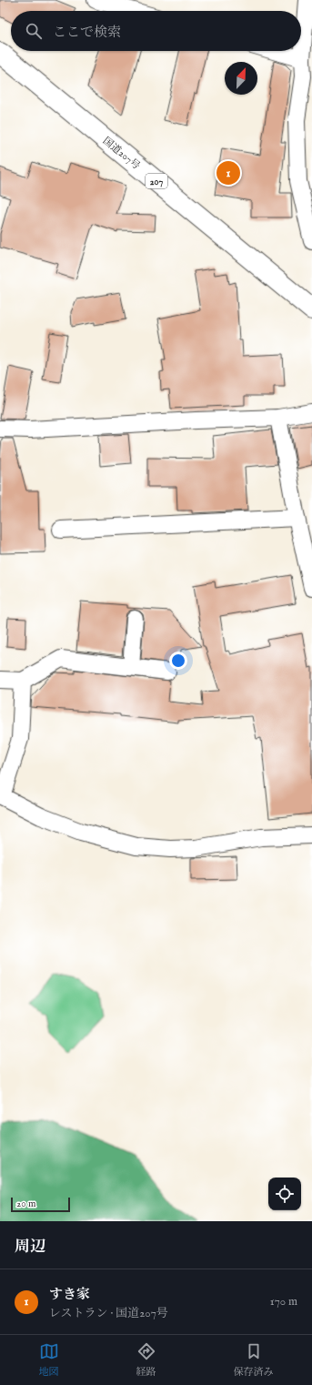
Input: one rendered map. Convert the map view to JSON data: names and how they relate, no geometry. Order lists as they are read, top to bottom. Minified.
{"streets":{"highway":["国道207号","207"]},"scale_bar":"20 m","north":"top right","page":{"search":"ここで検索","pins":"1","scale":"20 m","heading":"周辺","list":[{"mark":"1","name":"すき家","note":"レストラン · 国道207号","value":"170 m"}],"nav":["地図","経路","保存済み"]}}
